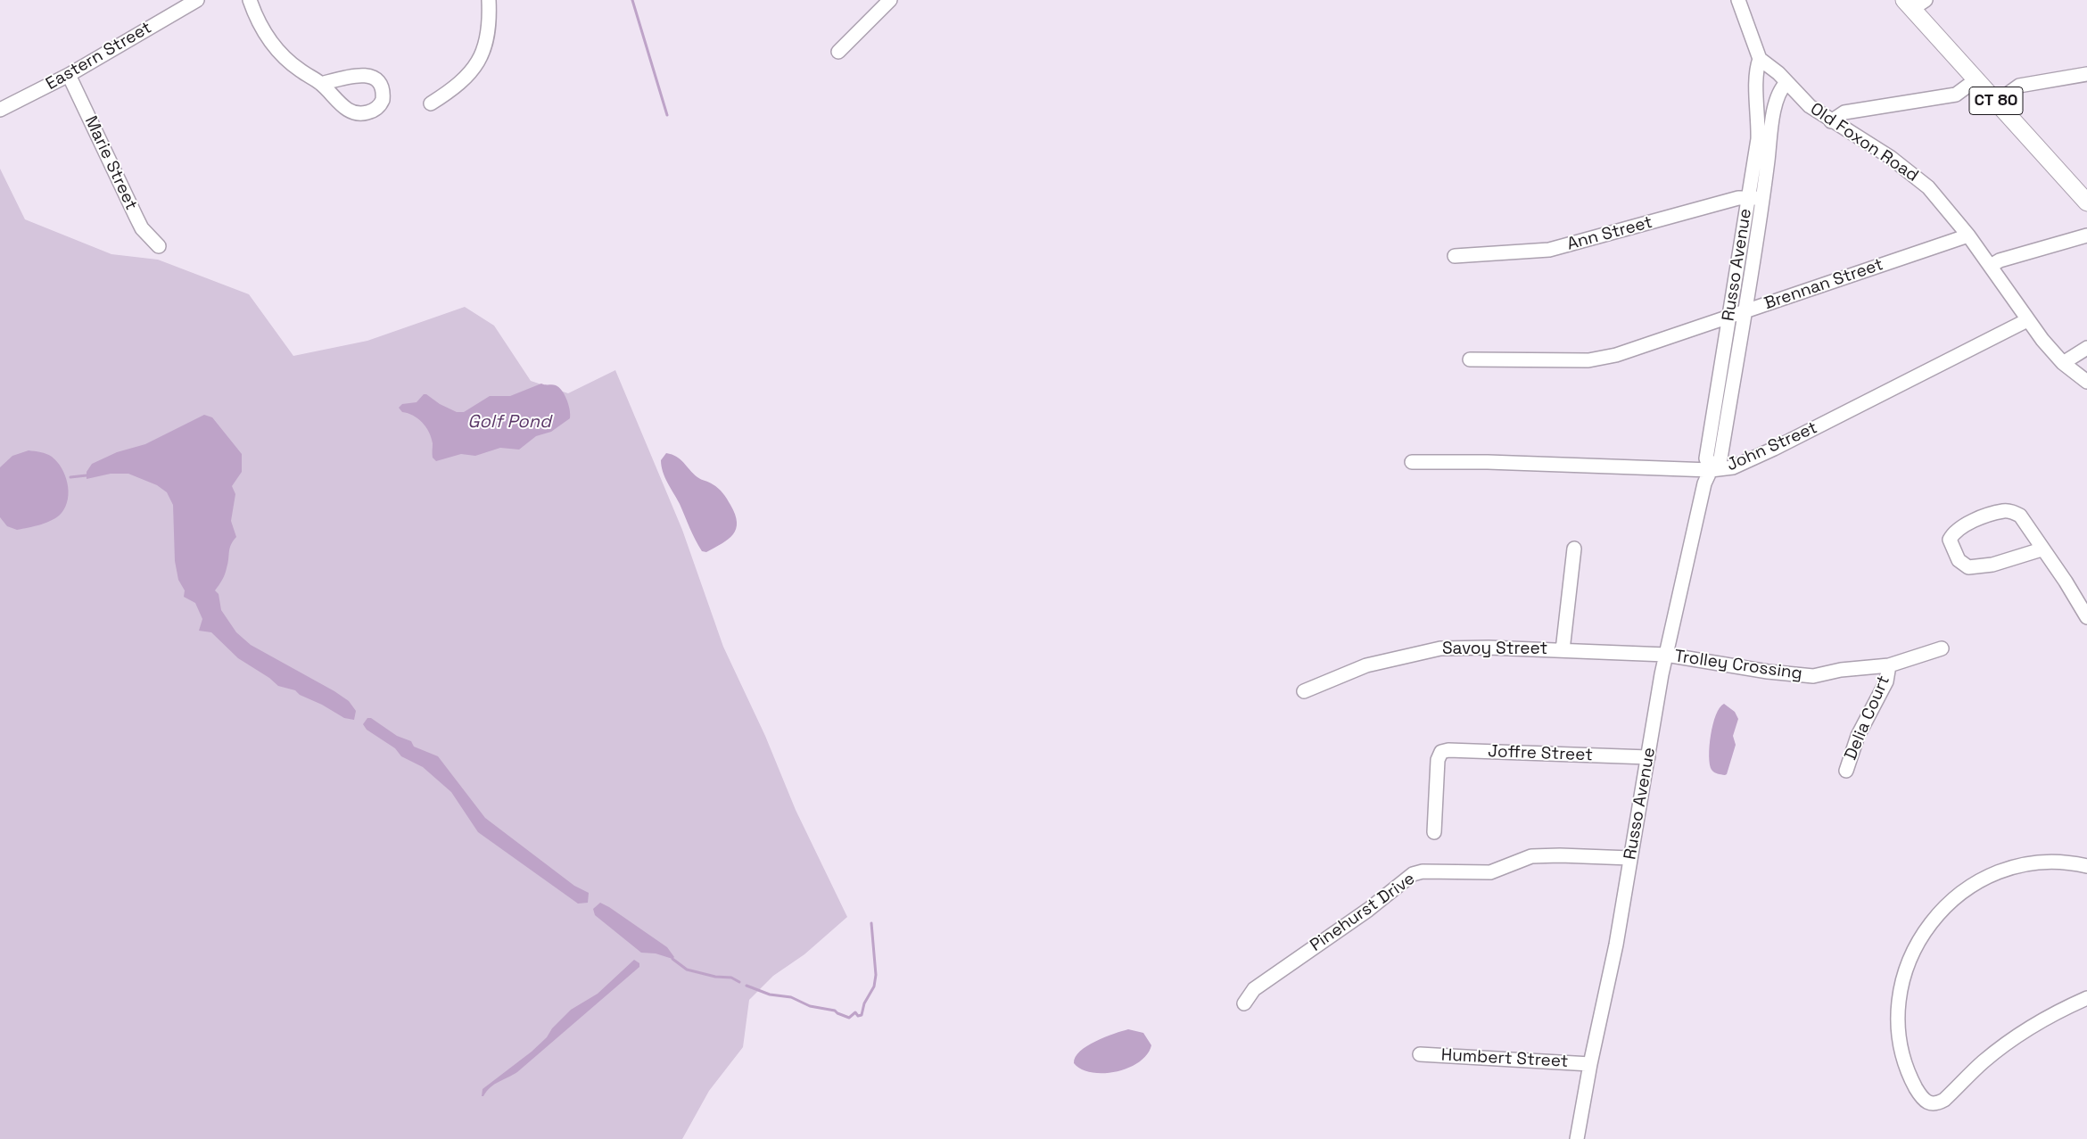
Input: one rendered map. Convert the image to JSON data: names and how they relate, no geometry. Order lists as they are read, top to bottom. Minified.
{"streets":{"main road":["CT 80"],"street":["Eastern Street","Old Foxon Road","Marie Street","Ann Street","Russo Avenue","Brennan Street","John Street","Savoy Street","Trolley Crossing","Delia Court","Joffre Street","Pinehurst Drive","Humbert Street"]},"crossings":[["Eastern Street","Marie Street"],["Old Foxon Road","Russo Avenue"],["Old Foxon Road","Brennan Street"],["Old Foxon Road","John Street"],["Ann Street","Russo Avenue"],["Russo Avenue","Brennan Street"],["Russo Avenue","John Street"],["Russo Avenue","Savoy Street"],["Russo Avenue","Trolley Crossing"],["Russo Avenue","Joffre Street"],["Russo Avenue","Pinehurst Drive"],["Russo Avenue","Humbert Street"],["Savoy Street","Trolley Crossing"],["Trolley Crossing","Delia Court"]],"water":["Golf Pond"]}
